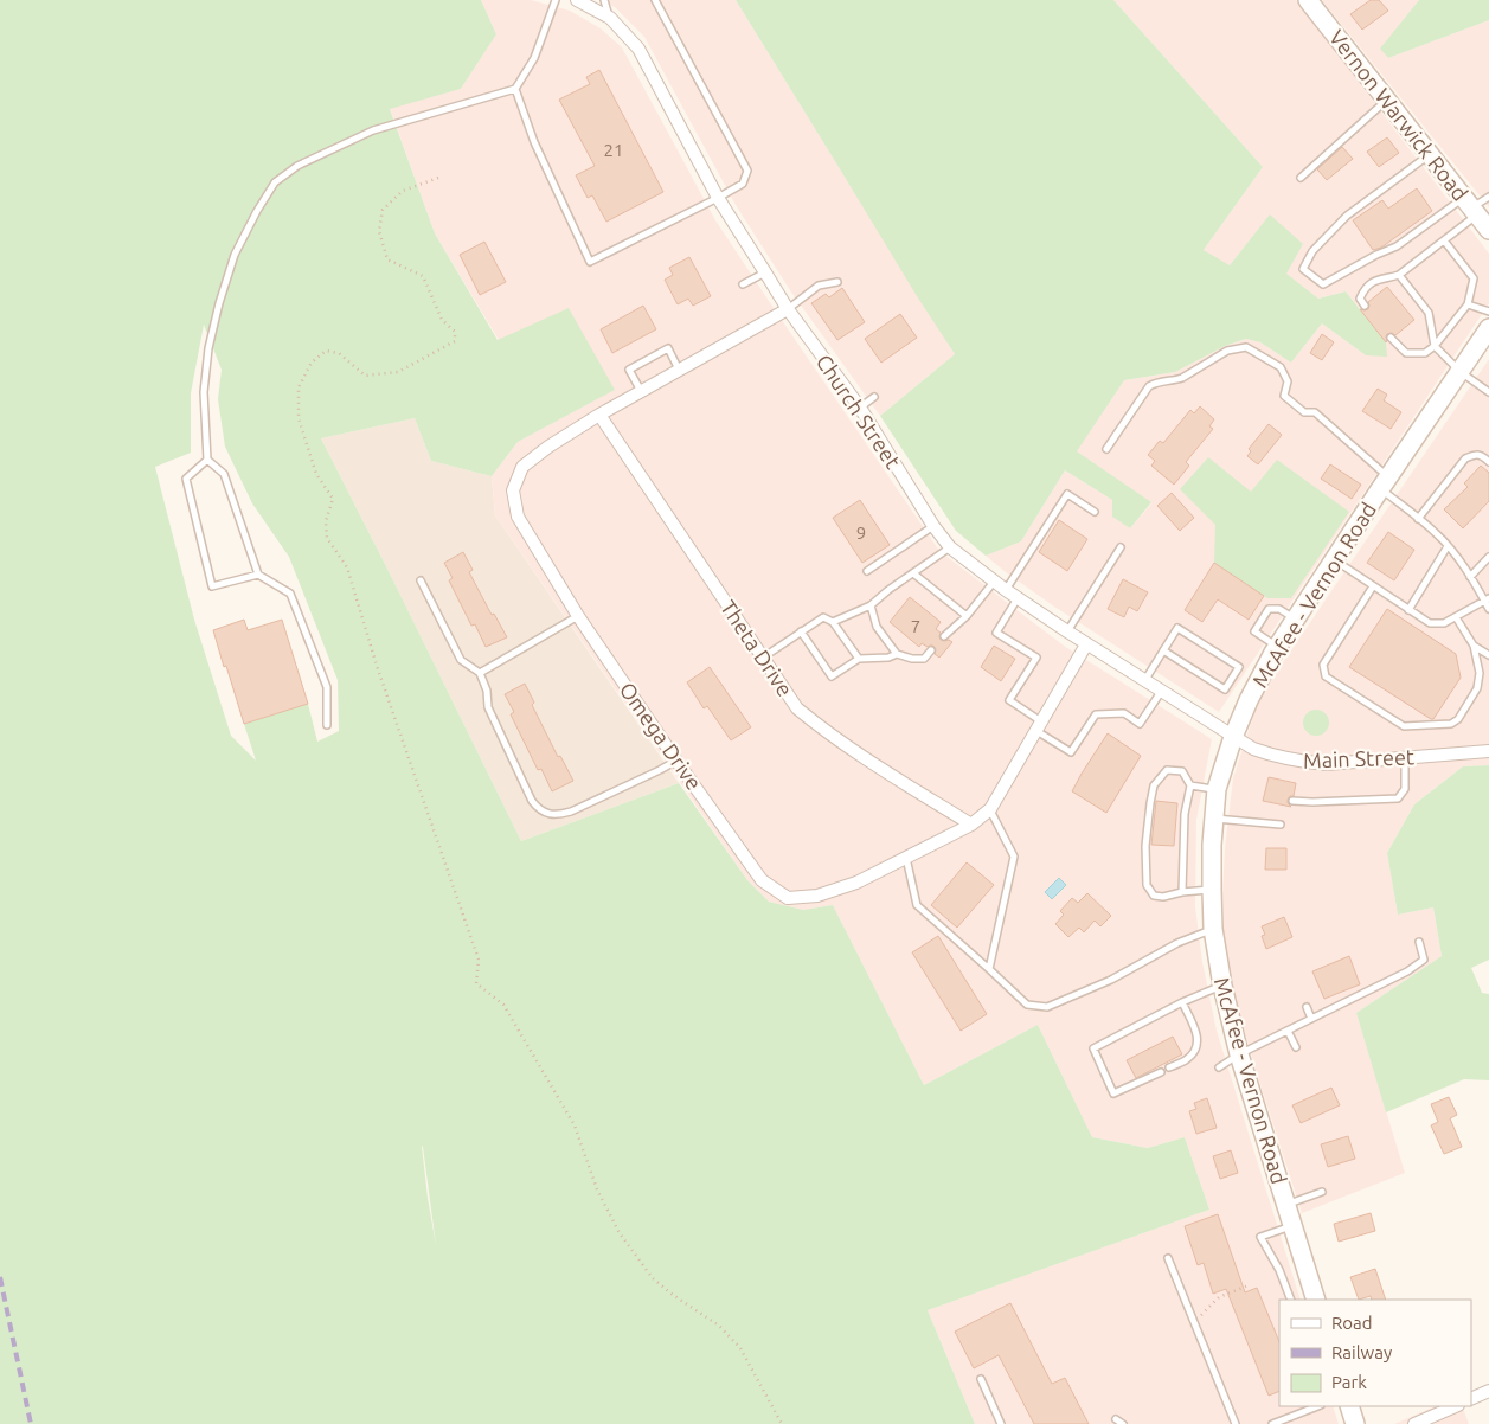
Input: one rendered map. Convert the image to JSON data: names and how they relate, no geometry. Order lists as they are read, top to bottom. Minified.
{"streets":{"main road":["Vernon Warwick Road","McAfee - Vernon Road"],"street":["Church Street","Theta Drive","Omega Drive","Main Street"]},"crossings":[["Church Street","McAfee - Vernon Road"],["Church Street","Omega Drive"],["Church Street","Main Street"],["McAfee - Vernon Road","Main Street"],["Theta Drive","Omega Drive"]],"house_numbers":["21","9","7"],"legend":["Road","Railway","Park"]}
